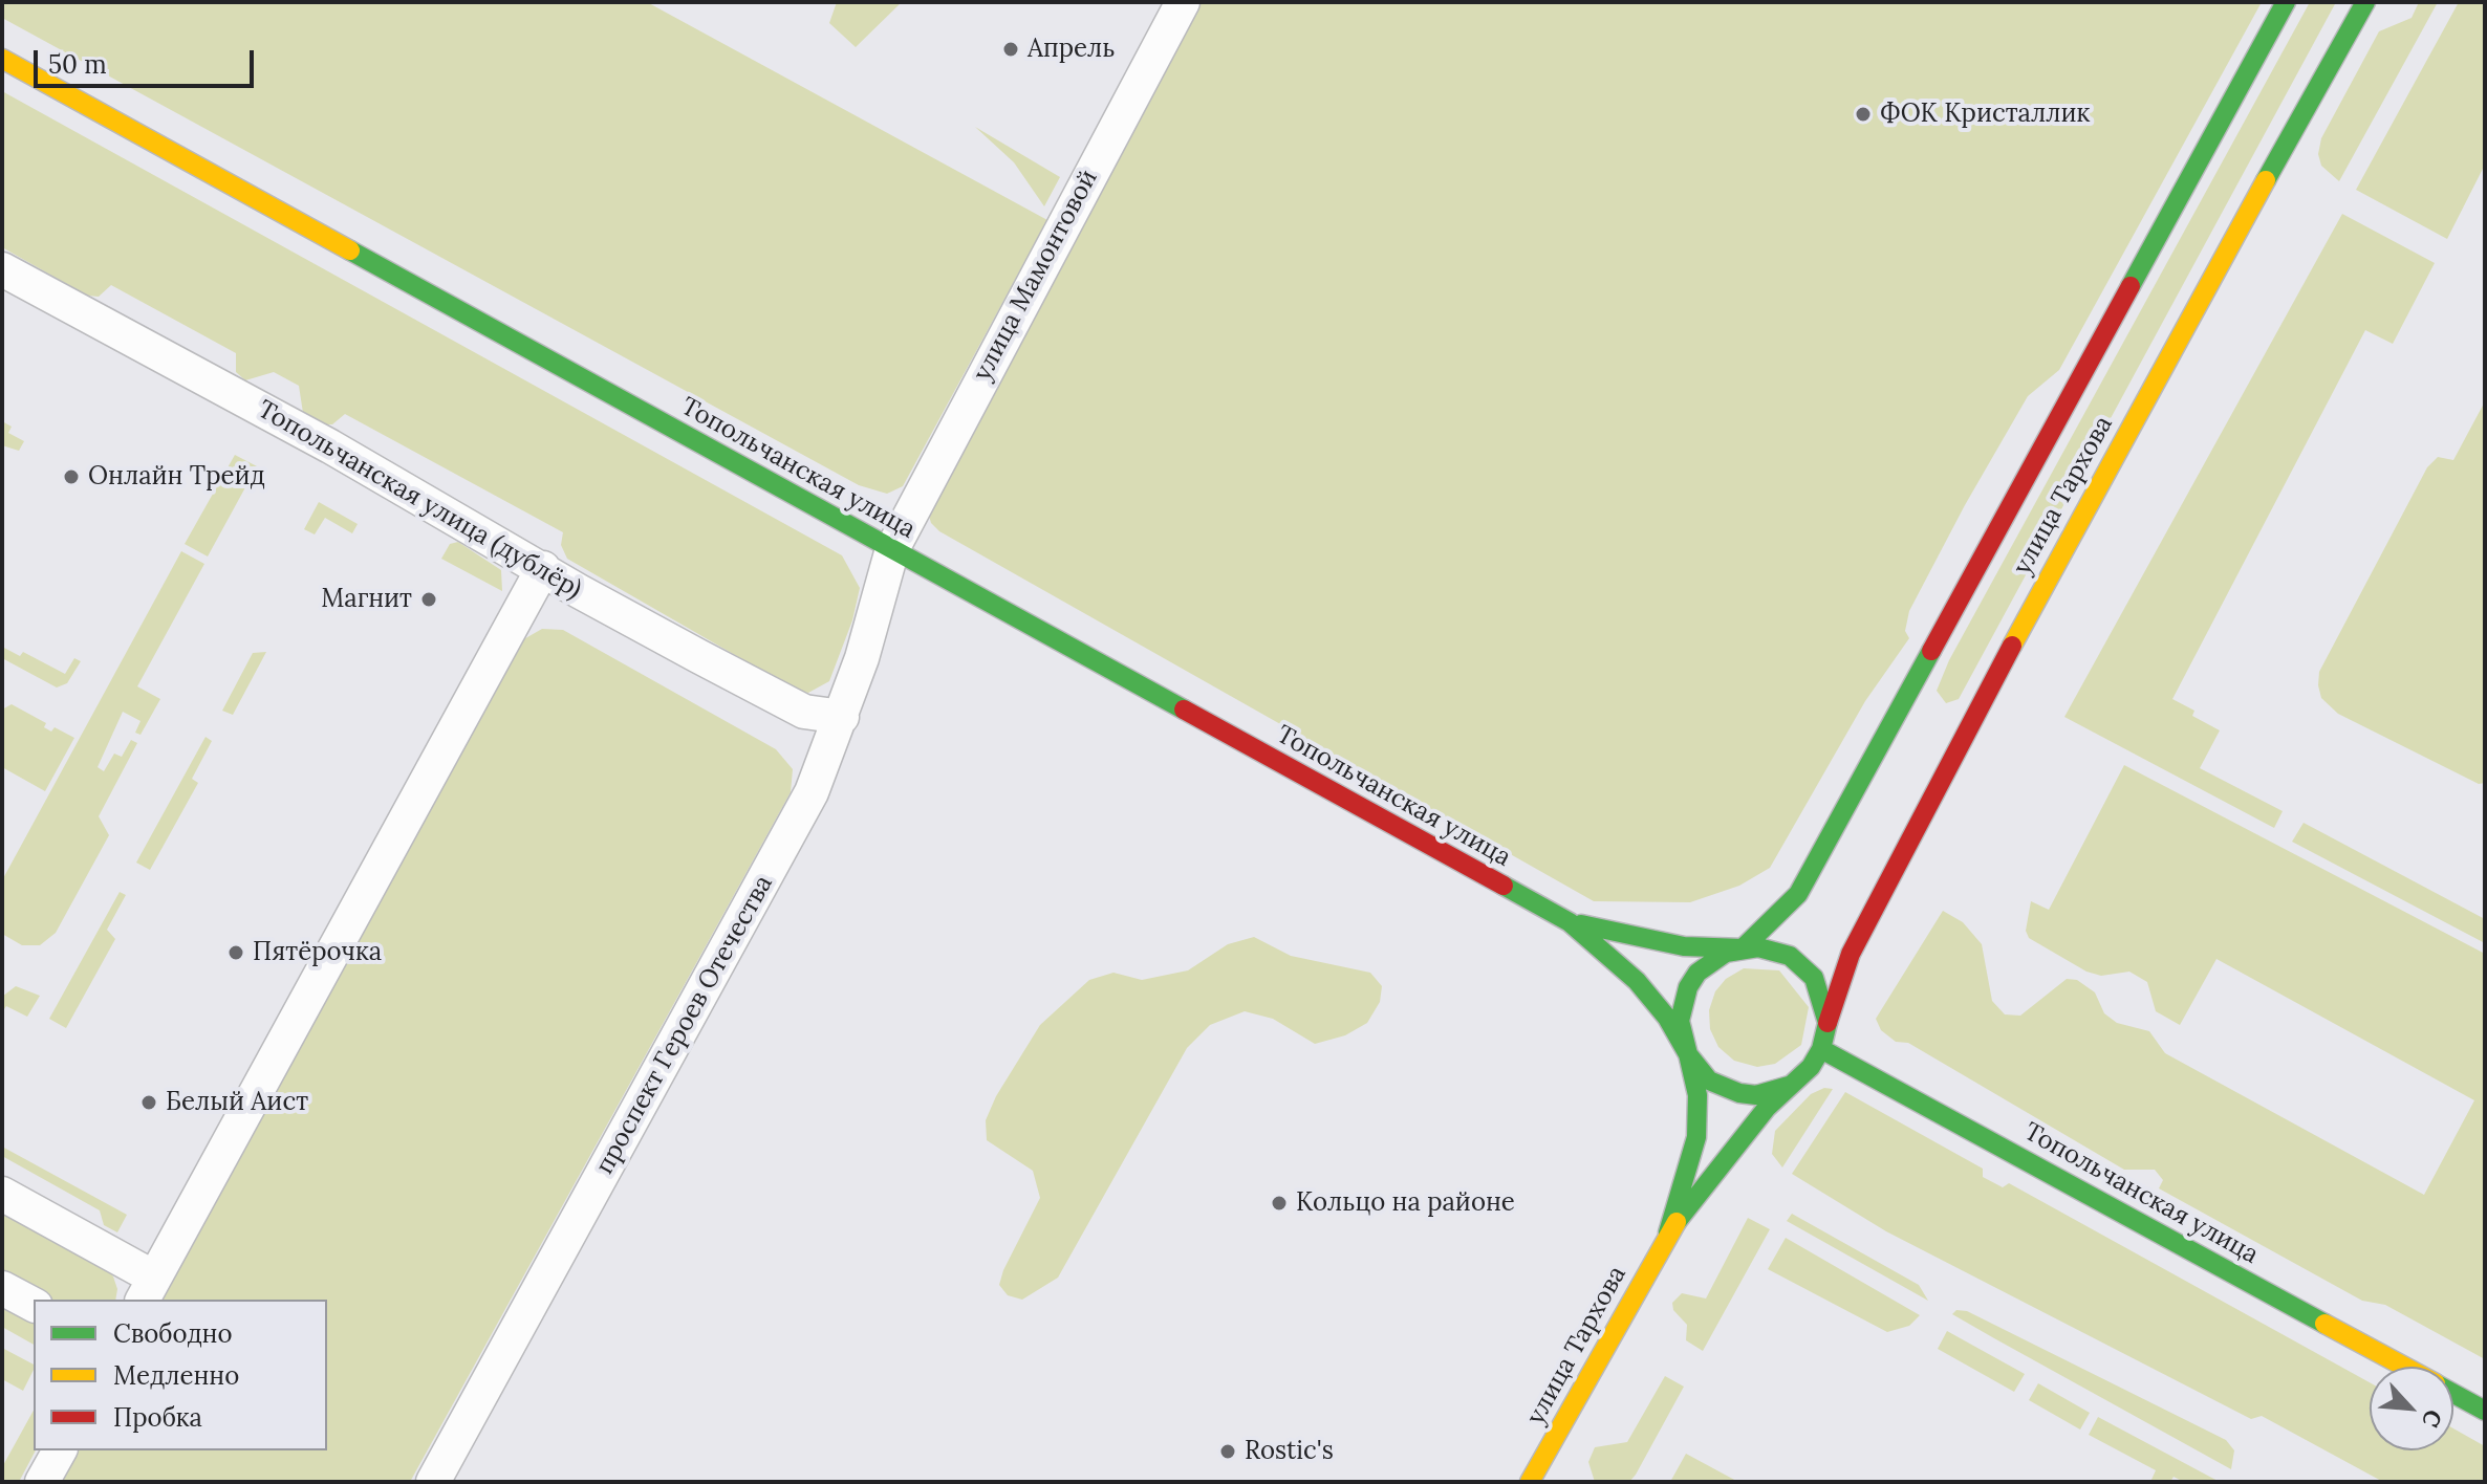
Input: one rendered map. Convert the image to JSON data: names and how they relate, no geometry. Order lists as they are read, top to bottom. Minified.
{"streets":{"main road":["Топольчанская улица","улица Тархова"],"street":["улица Мамонтовой","Топольчанская улица (дублёр)","проспект Героев Отечества"]},"crossings":[["улица Мамонтовой","Топольчанская улица"],["улица Мамонтовой","проспект Героев Отечества"],["Топольчанская улица","улица Тархова"],["Топольчанская улица","проспект Героев Отечества"],["Топольчанская улица (дублёр)","проспект Героев Отечества"]],"places":["Апрель","ФОК Кристаллик","Онлайн Трейд","Магнит","Пятёрочка","Белый Аист","Кольцо на районе","Rostic's"],"legend":["Свободно","Медленно","Пробка"],"scale_bar":"50 m","north":"bottom right"}
